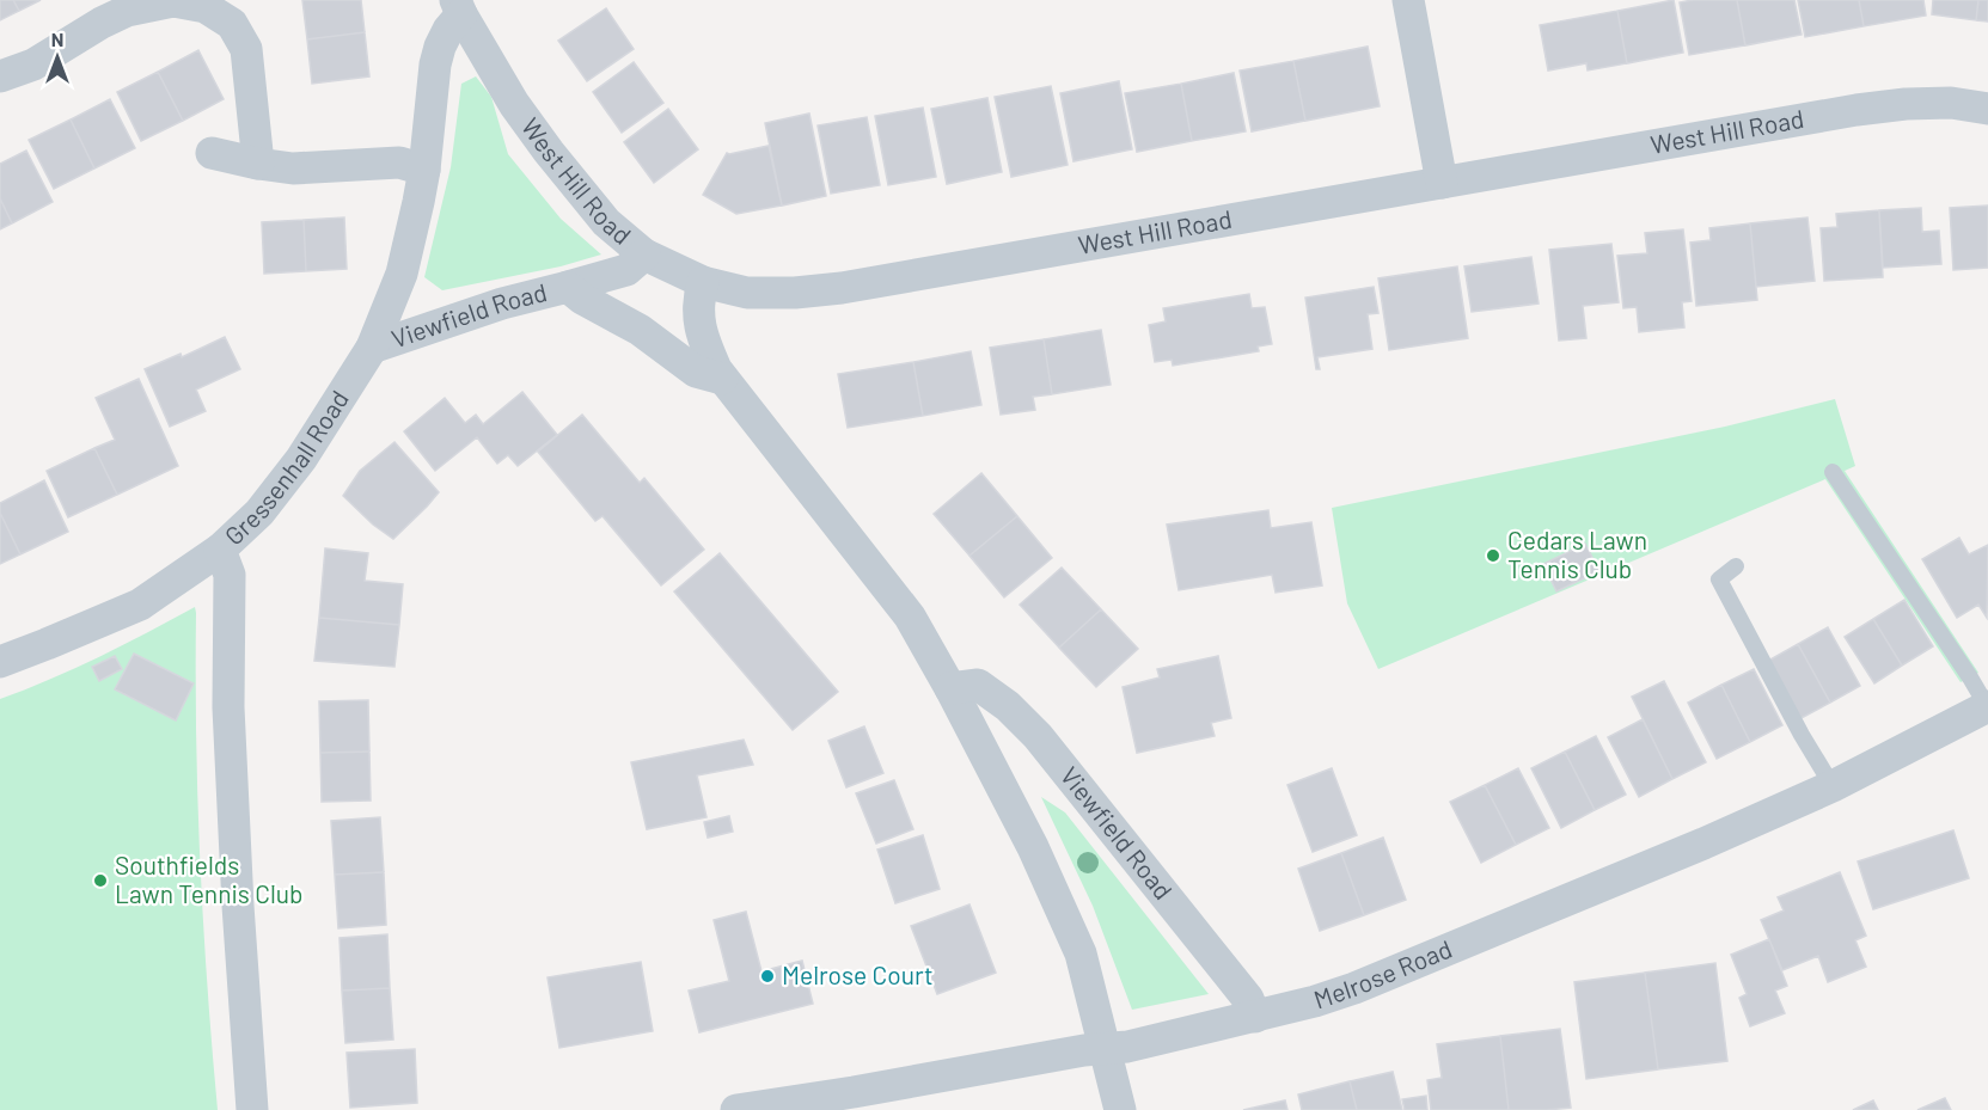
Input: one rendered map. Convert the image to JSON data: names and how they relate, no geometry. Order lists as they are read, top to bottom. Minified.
{"streets":{"street":["West Hill Road","Viewfield Road","Gressenhall Road","Melrose Road"]},"crossings":[["West Hill Road","Viewfield Road"],["West Hill Road","Gressenhall Road"],["Viewfield Road","Gressenhall Road"],["Viewfield Road","Melrose Road"]],"places":["Cedars Lawn Tennis Club","Southfields Lawn Tennis Club","Melrose Court"],"north":"top"}
